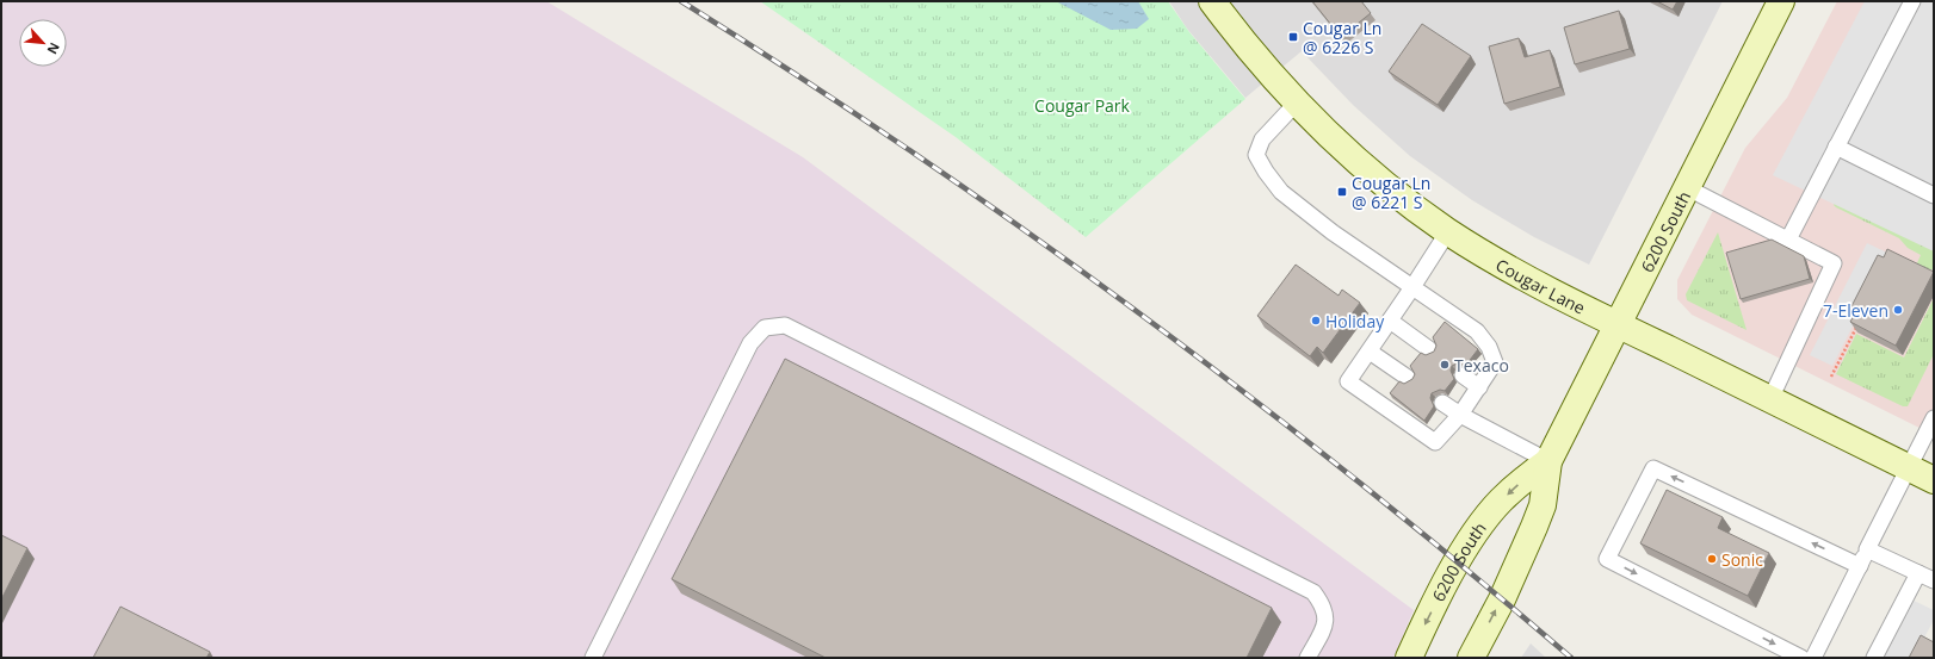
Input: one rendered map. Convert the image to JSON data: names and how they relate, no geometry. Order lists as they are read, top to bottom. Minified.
{"streets":{"main road":["6200 South","Cougar Lane"]},"crossings":[["6200 South","Cougar Lane"]],"parks":["Cougar Park"],"places":{"transit":["Cougar Ln @ 6226 S","Cougar Ln @ 6221 S"],"other":["7-Eleven","Holiday","Texaco","Sonic"]},"north":"bottom right"}
